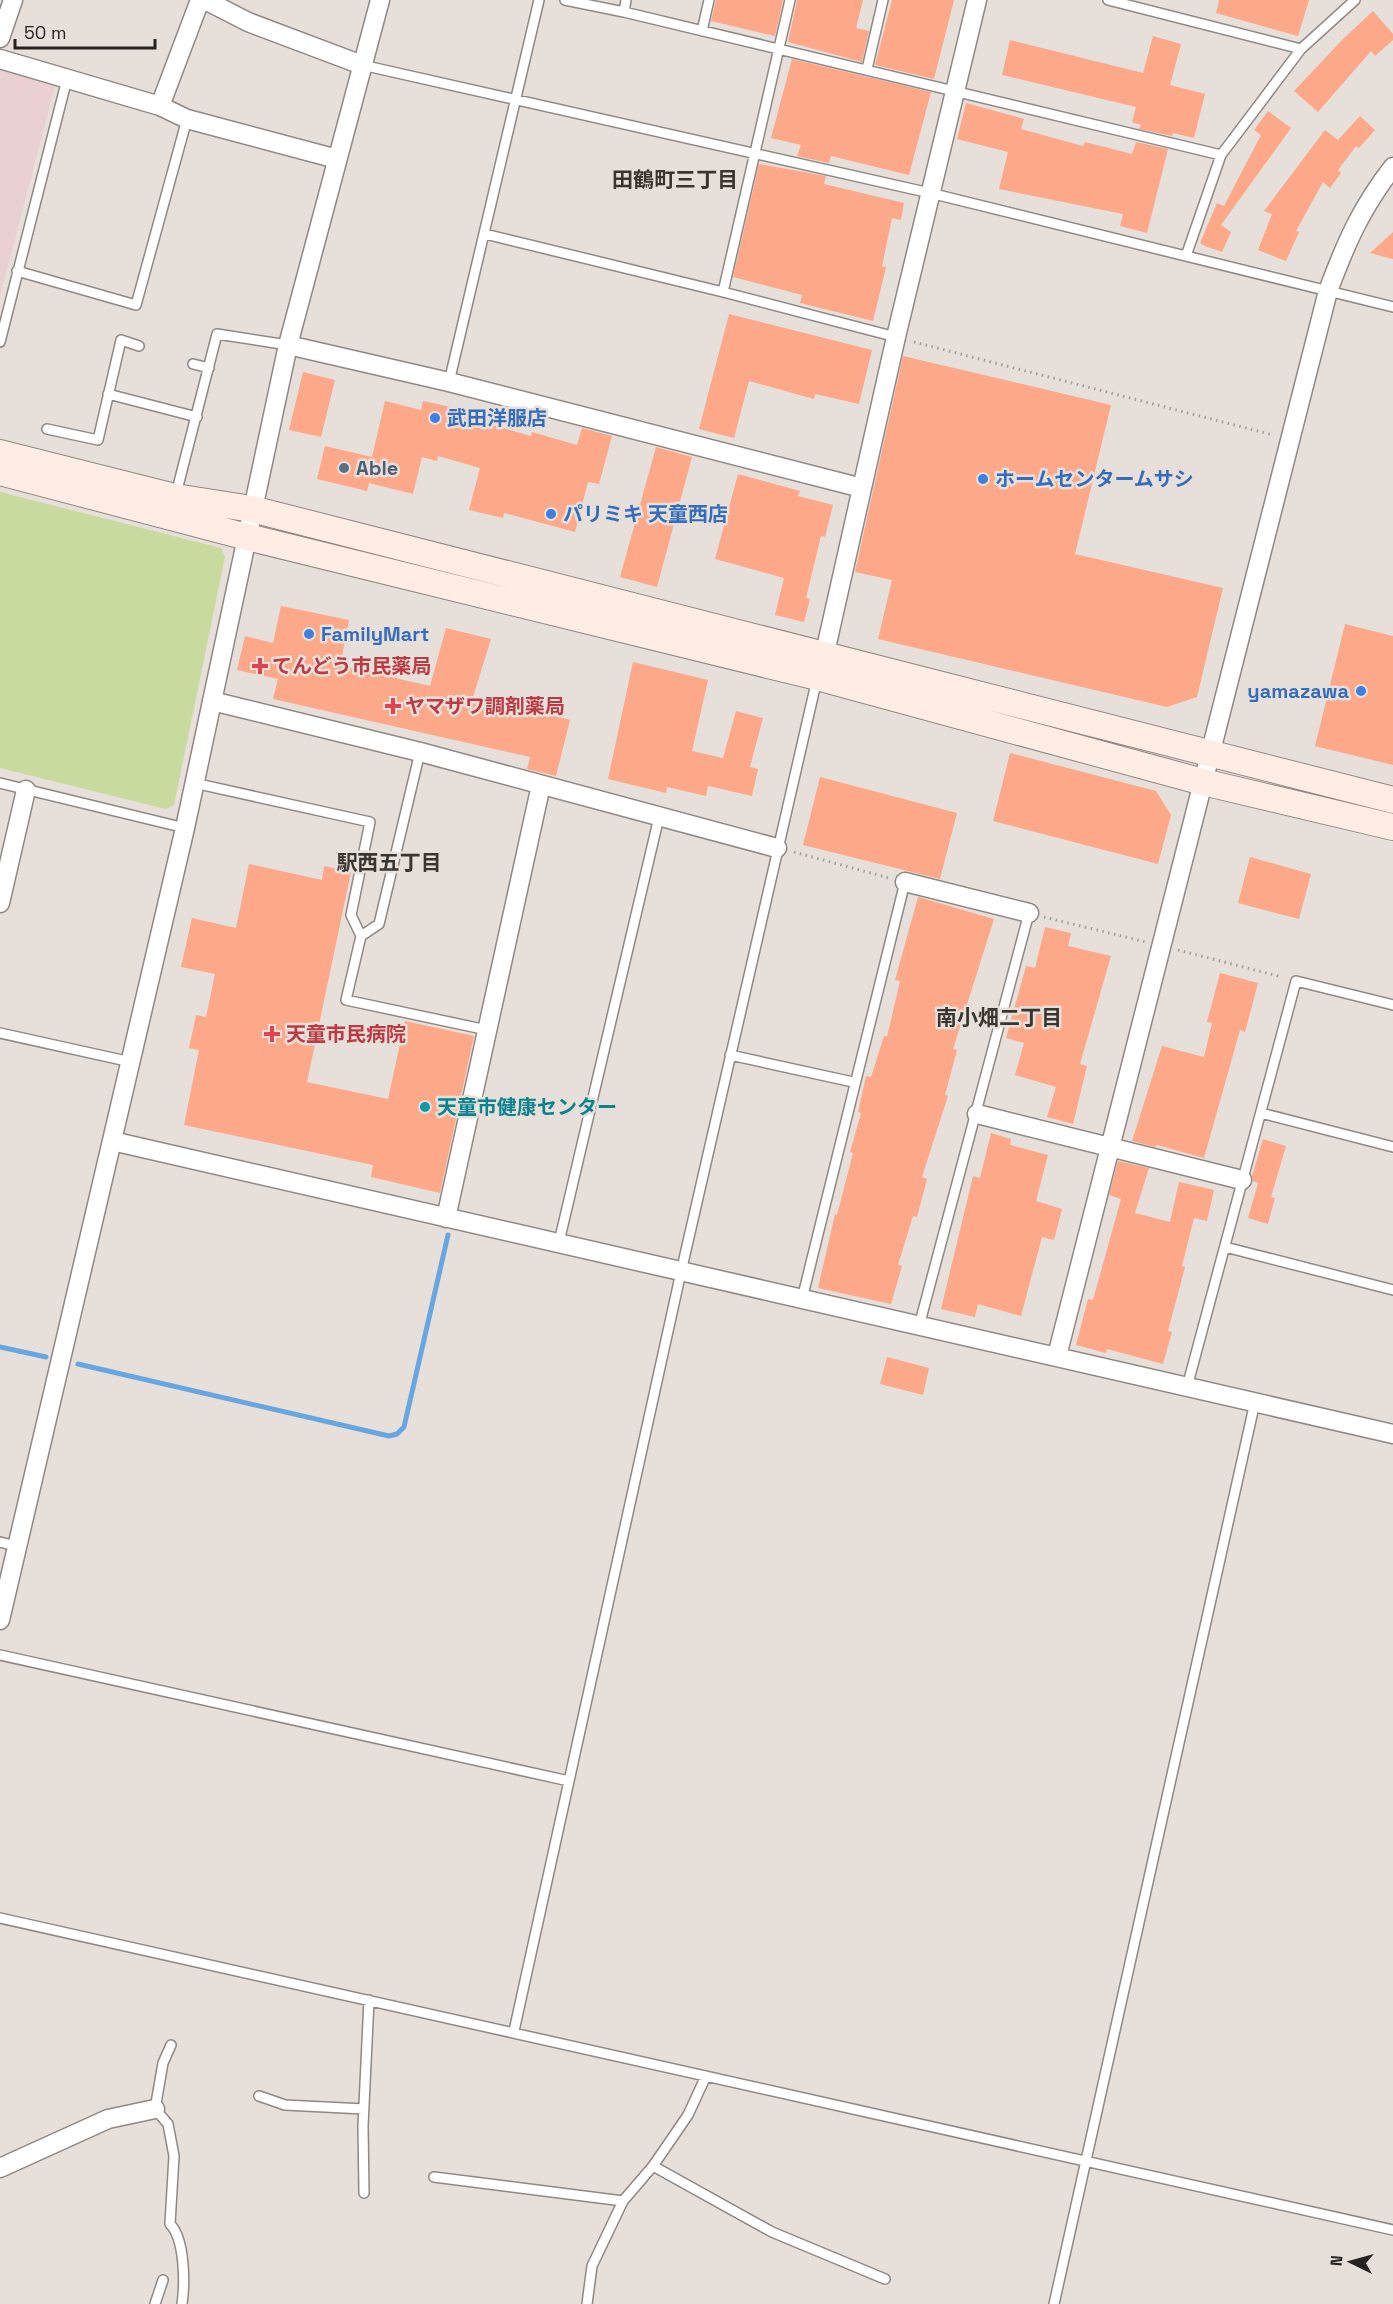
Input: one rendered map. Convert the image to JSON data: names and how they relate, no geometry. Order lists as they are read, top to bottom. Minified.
{"districts":["田鶴町三丁目","駅西五丁目","南小畑二丁目"],"places":{"other":["武田洋服店","Able","ホームセンタームサシ","パリミキ 天童西店","FamilyMart","yamazawa","天童市健康センター"],"health":["てんどう市民薬局","ヤマザワ調剤薬局","天童市民病院"]},"scale_bar":"50 m","north":"left"}
